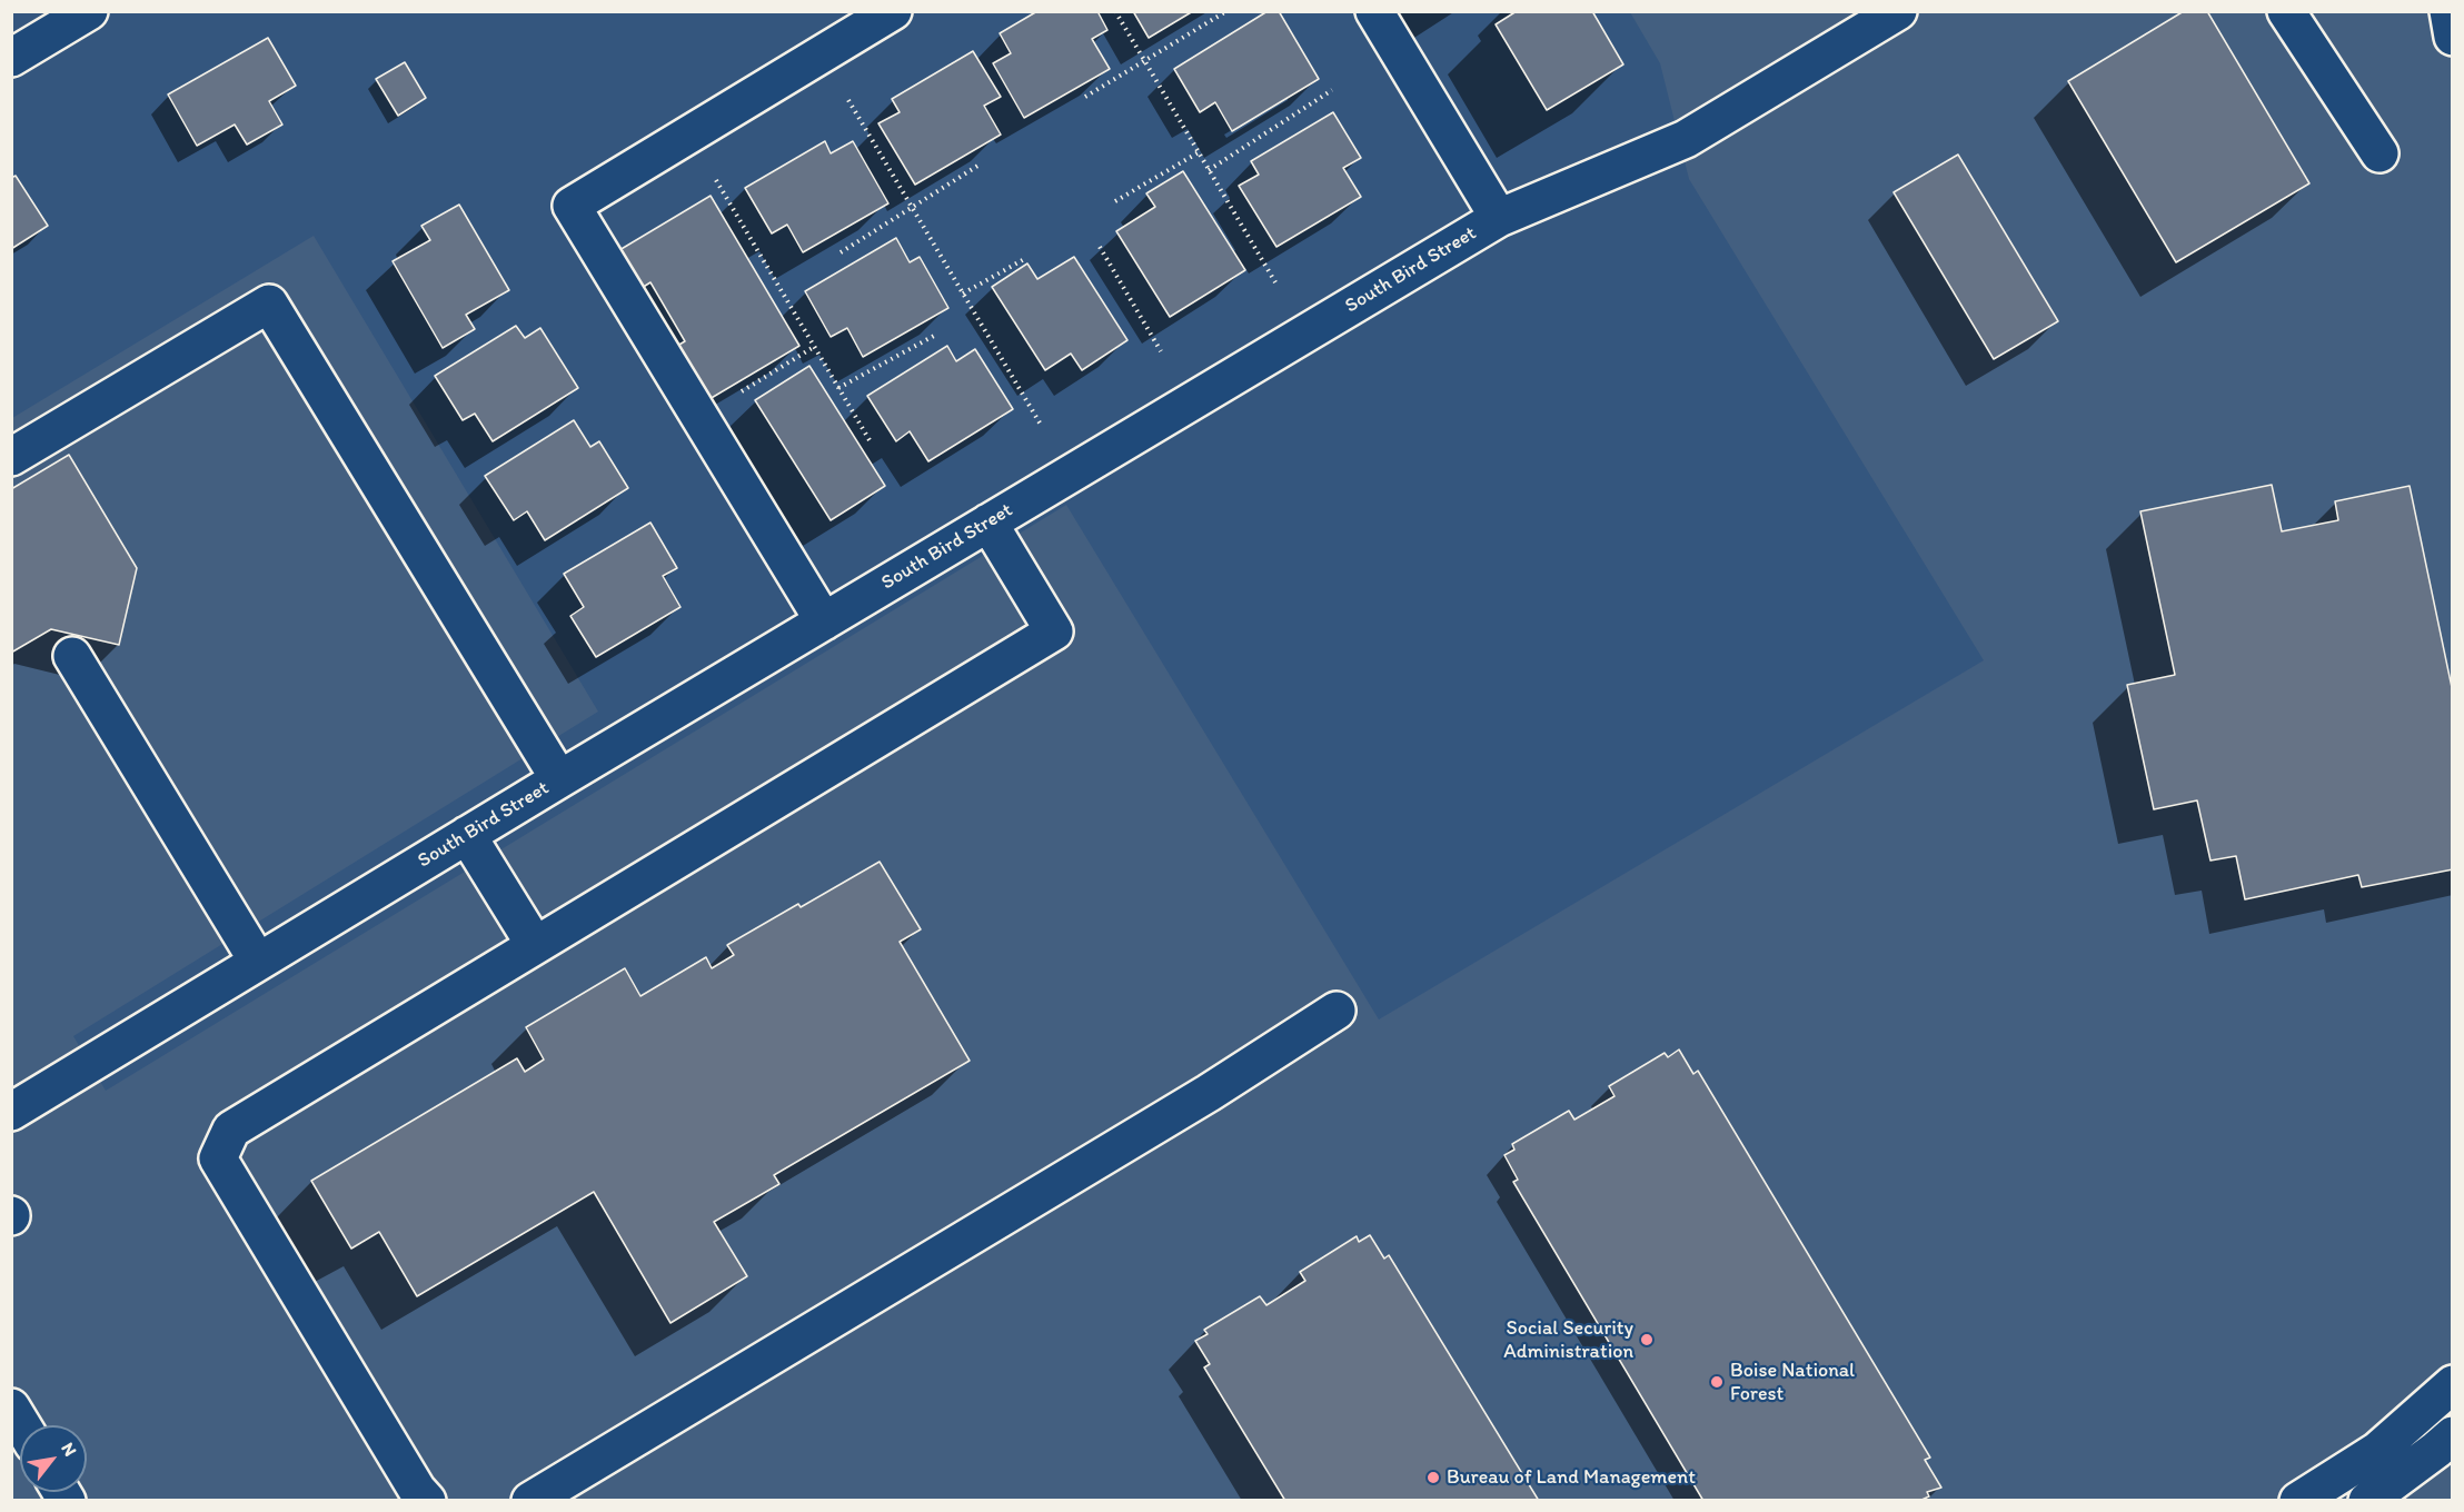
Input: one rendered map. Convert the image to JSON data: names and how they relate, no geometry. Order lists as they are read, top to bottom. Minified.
{"streets":{"street":["South Bird Street"]},"places":["Social Security Administration","Boise National Forest","Bureau of Land Management"],"north":"top right"}
